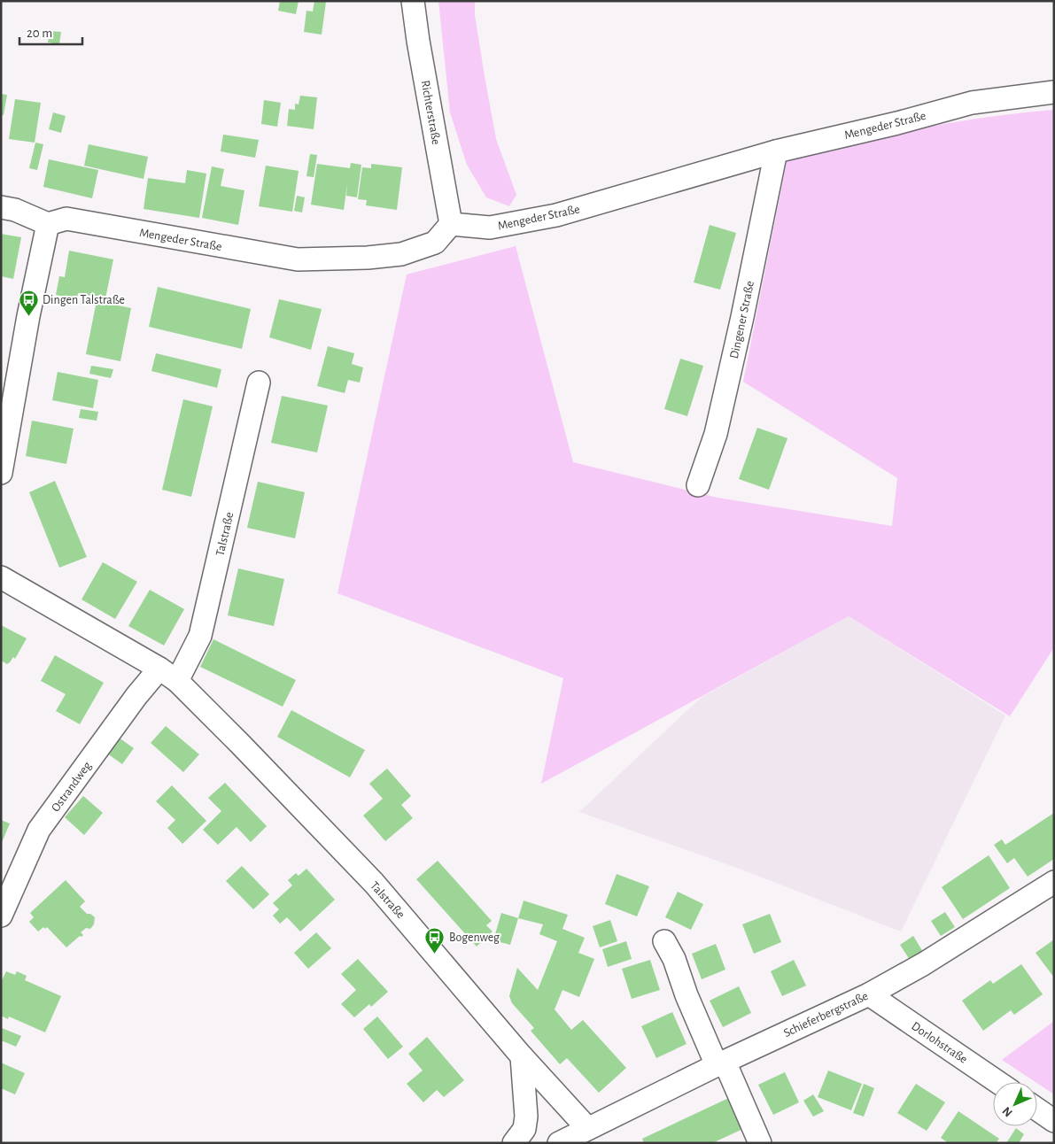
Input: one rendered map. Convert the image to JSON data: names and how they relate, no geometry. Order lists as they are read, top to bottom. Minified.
{"streets":{"street":["Richterstraße","Mengeder Straße","Dingener Straße","Talstraße","Ostrandweg","Schieferbergstraße","Dorlohstraße"]},"crossings":[["Richterstraße","Mengeder Straße"],["Mengeder Straße","Dingener Straße"],["Talstraße","Ostrandweg"],["Talstraße","Schieferbergstraße"],["Schieferbergstraße","Dorlohstraße"]],"places":{"bus stop":["Dingen Talstraße","Bogenweg"]},"scale_bar":"20 m","north":"bottom left"}
